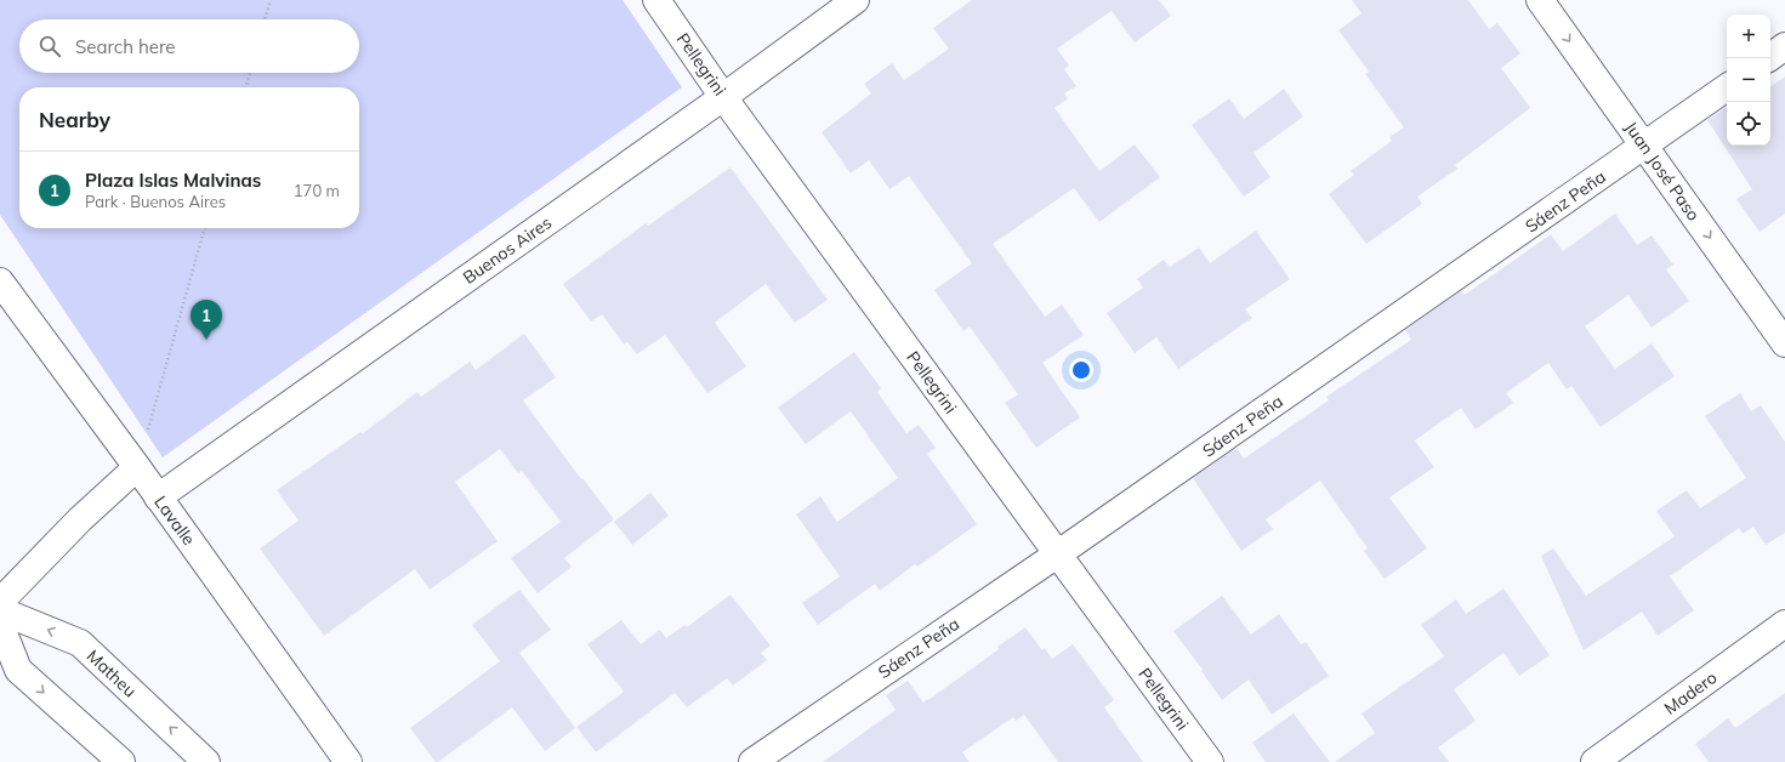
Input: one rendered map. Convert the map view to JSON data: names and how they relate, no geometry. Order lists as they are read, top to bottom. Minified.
{"streets":{"street":["Pellegrini","Juan José Paso","Sáenz Peña","Buenos Aires","Lavalle","Matheu","Madero"]},"crossings":[["Pellegrini","Sáenz Peña"],["Pellegrini","Buenos Aires"],["Juan José Paso","Sáenz Peña"],["Buenos Aires","Lavalle"]],"one_way":["Juan José Paso"],"page":{"map_buttons":["+","−"],"search":"Search here","heading":"Nearby","list":[{"mark":"1","name":"Plaza Islas Malvinas","note":"Park · Buenos Aires","value":"170 m"}],"pins":"1"}}
